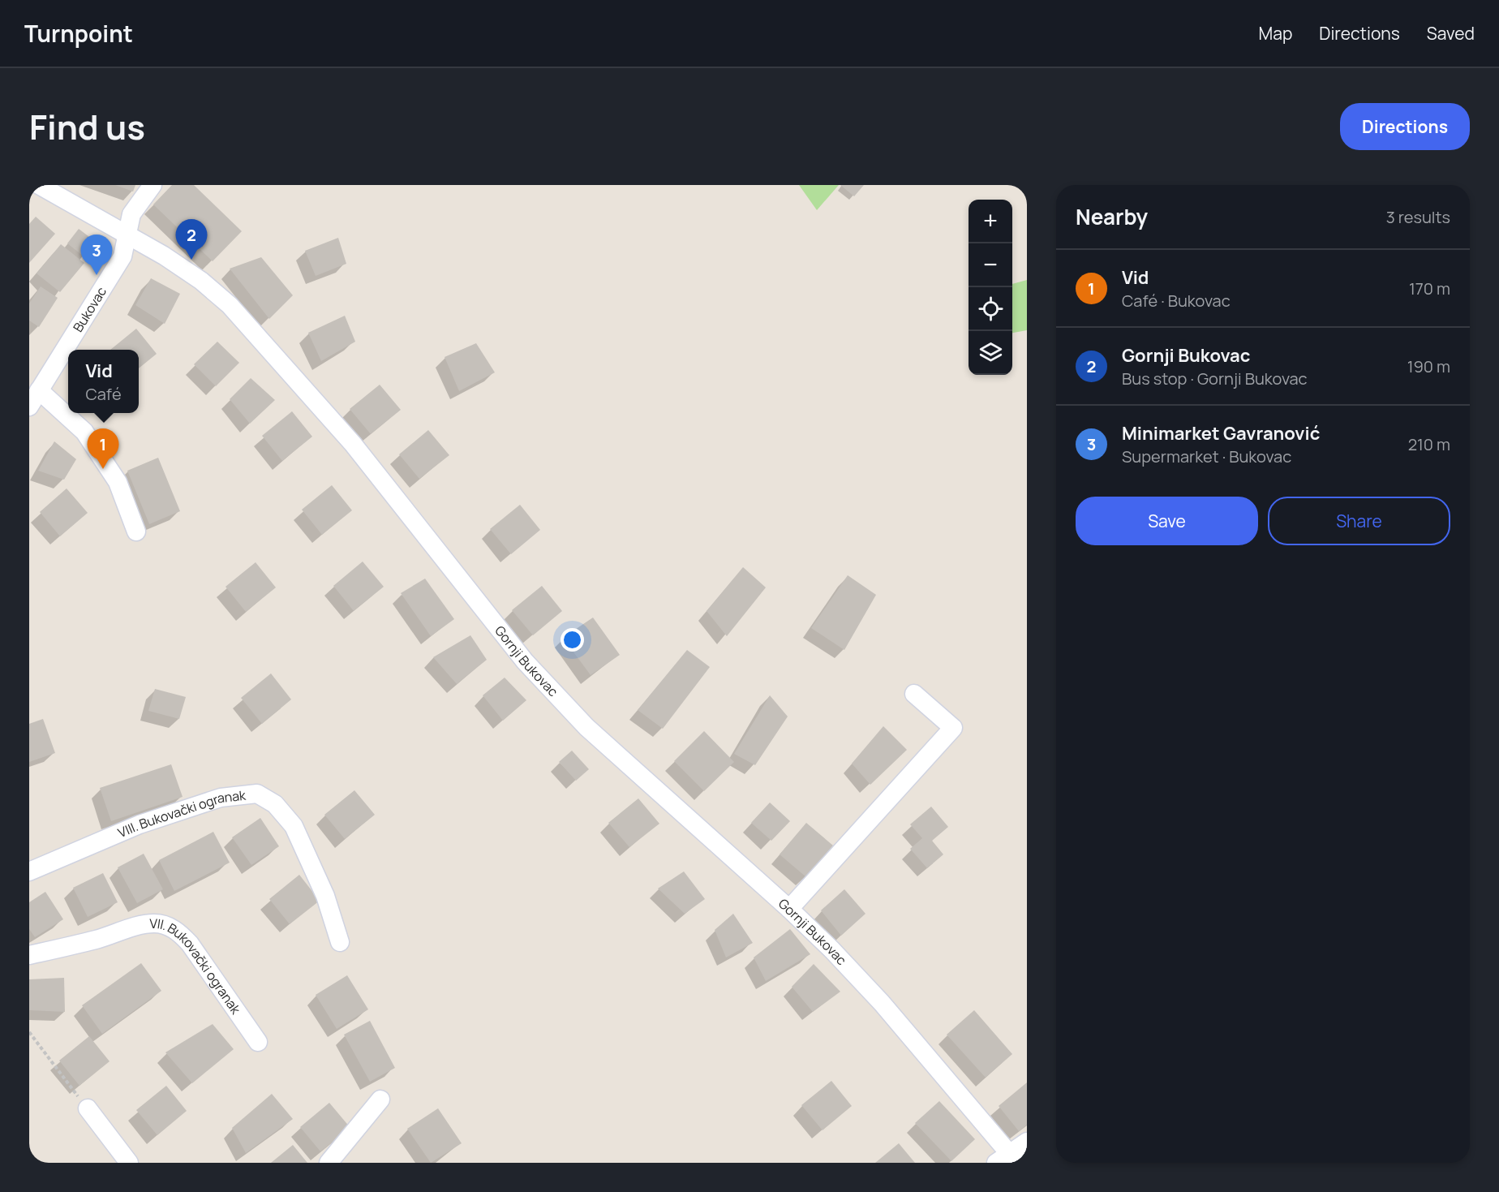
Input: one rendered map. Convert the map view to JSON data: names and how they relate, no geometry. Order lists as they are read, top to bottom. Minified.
{"streets":{"street":["Bukovac","Gornji Bukovac","VIII. Bukovački ogranak","VII. Bukovački ogranak"]},"crossings":[["Bukovac","Gornji Bukovac"]],"page":{"header":"Turnpoint","nav":["Map","Directions","Saved"],"title":"Find us","buttons":["Directions",["Save","Share"]],"heading":["Nearby","3 results"],"map_buttons":["+","−"],"pins":["2","3","1"],"list":[{"mark":"1","name":"Vid","note":"Café · Bukovac","value":"170 m"},{"mark":"2","name":"Gornji Bukovac","note":"Bus stop · Gornji Bukovac","value":"190 m"},{"mark":"3","name":"Minimarket Gavranović","note":"Supermarket · Bukovac","value":"210 m"}],"popup":["Vid","Café"]}}
